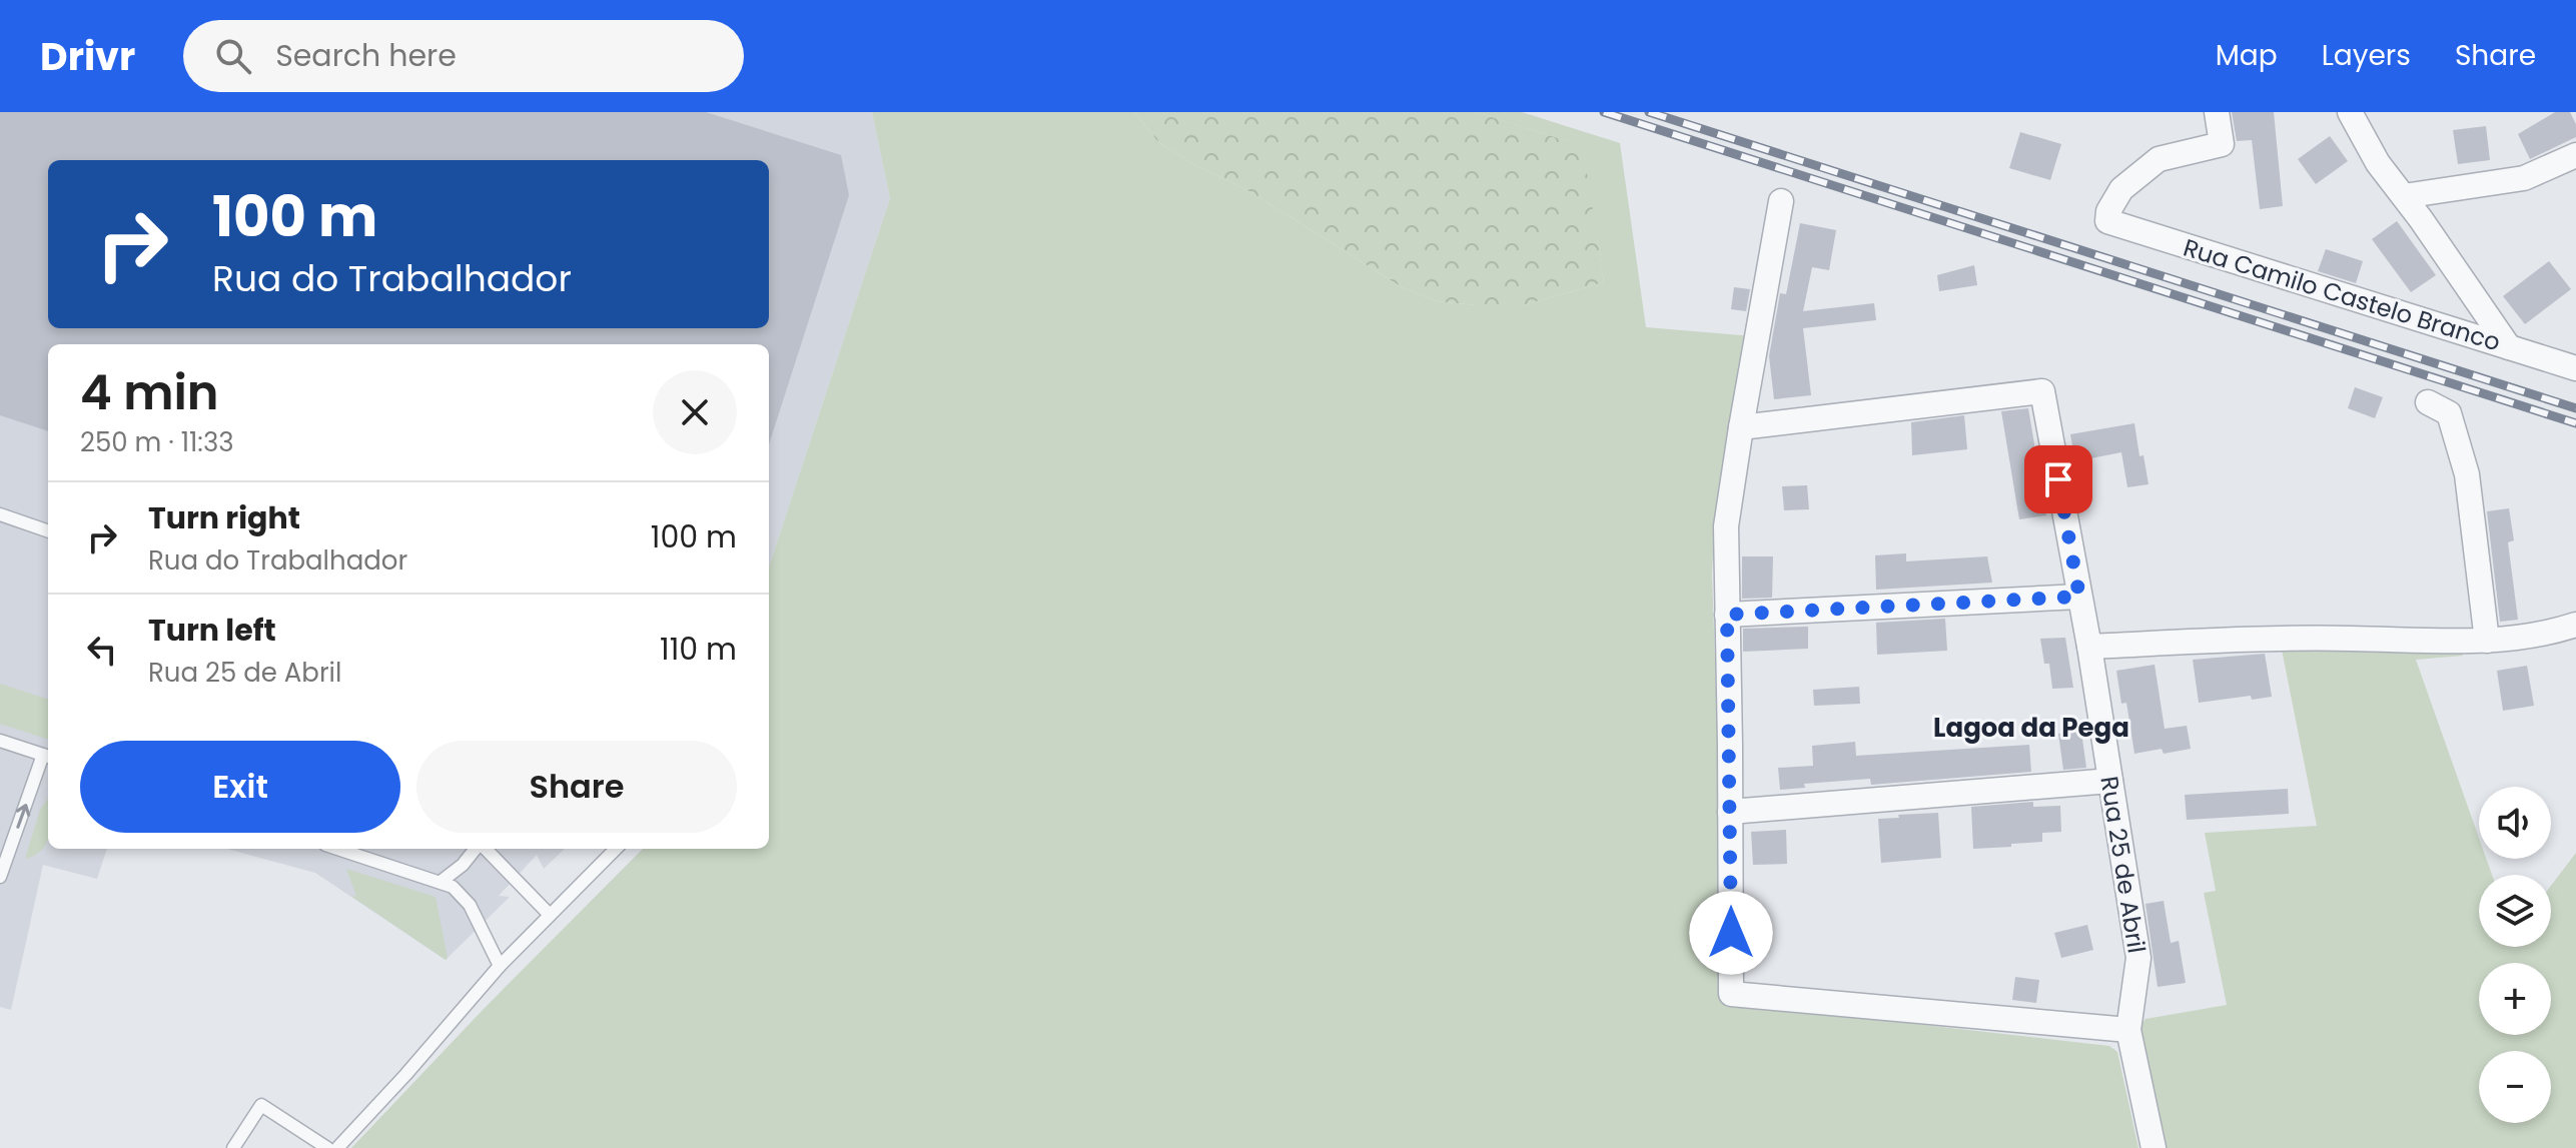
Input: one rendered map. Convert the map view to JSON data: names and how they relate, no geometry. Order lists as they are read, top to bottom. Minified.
{"streets":{"street":["Rua Camilo Castelo Branco","Rua 25 de Abril"]},"districts":["Lagoa da Pega"],"page":{"header":"Drivr","search":"Search here","nav":["Map","Layers","Share"],"turn":["100 m","Rua do Trabalhador"],"heading":["4 min","250 m · 11:33"],"list":[{"name":"Turn right","note":"Rua do Trabalhador","value":"100 m"},{"name":"Turn left","note":"Rua 25 de Abril","value":"110 m"}],"buttons":["Exit","Share"],"map_buttons":["+","−"]}}
